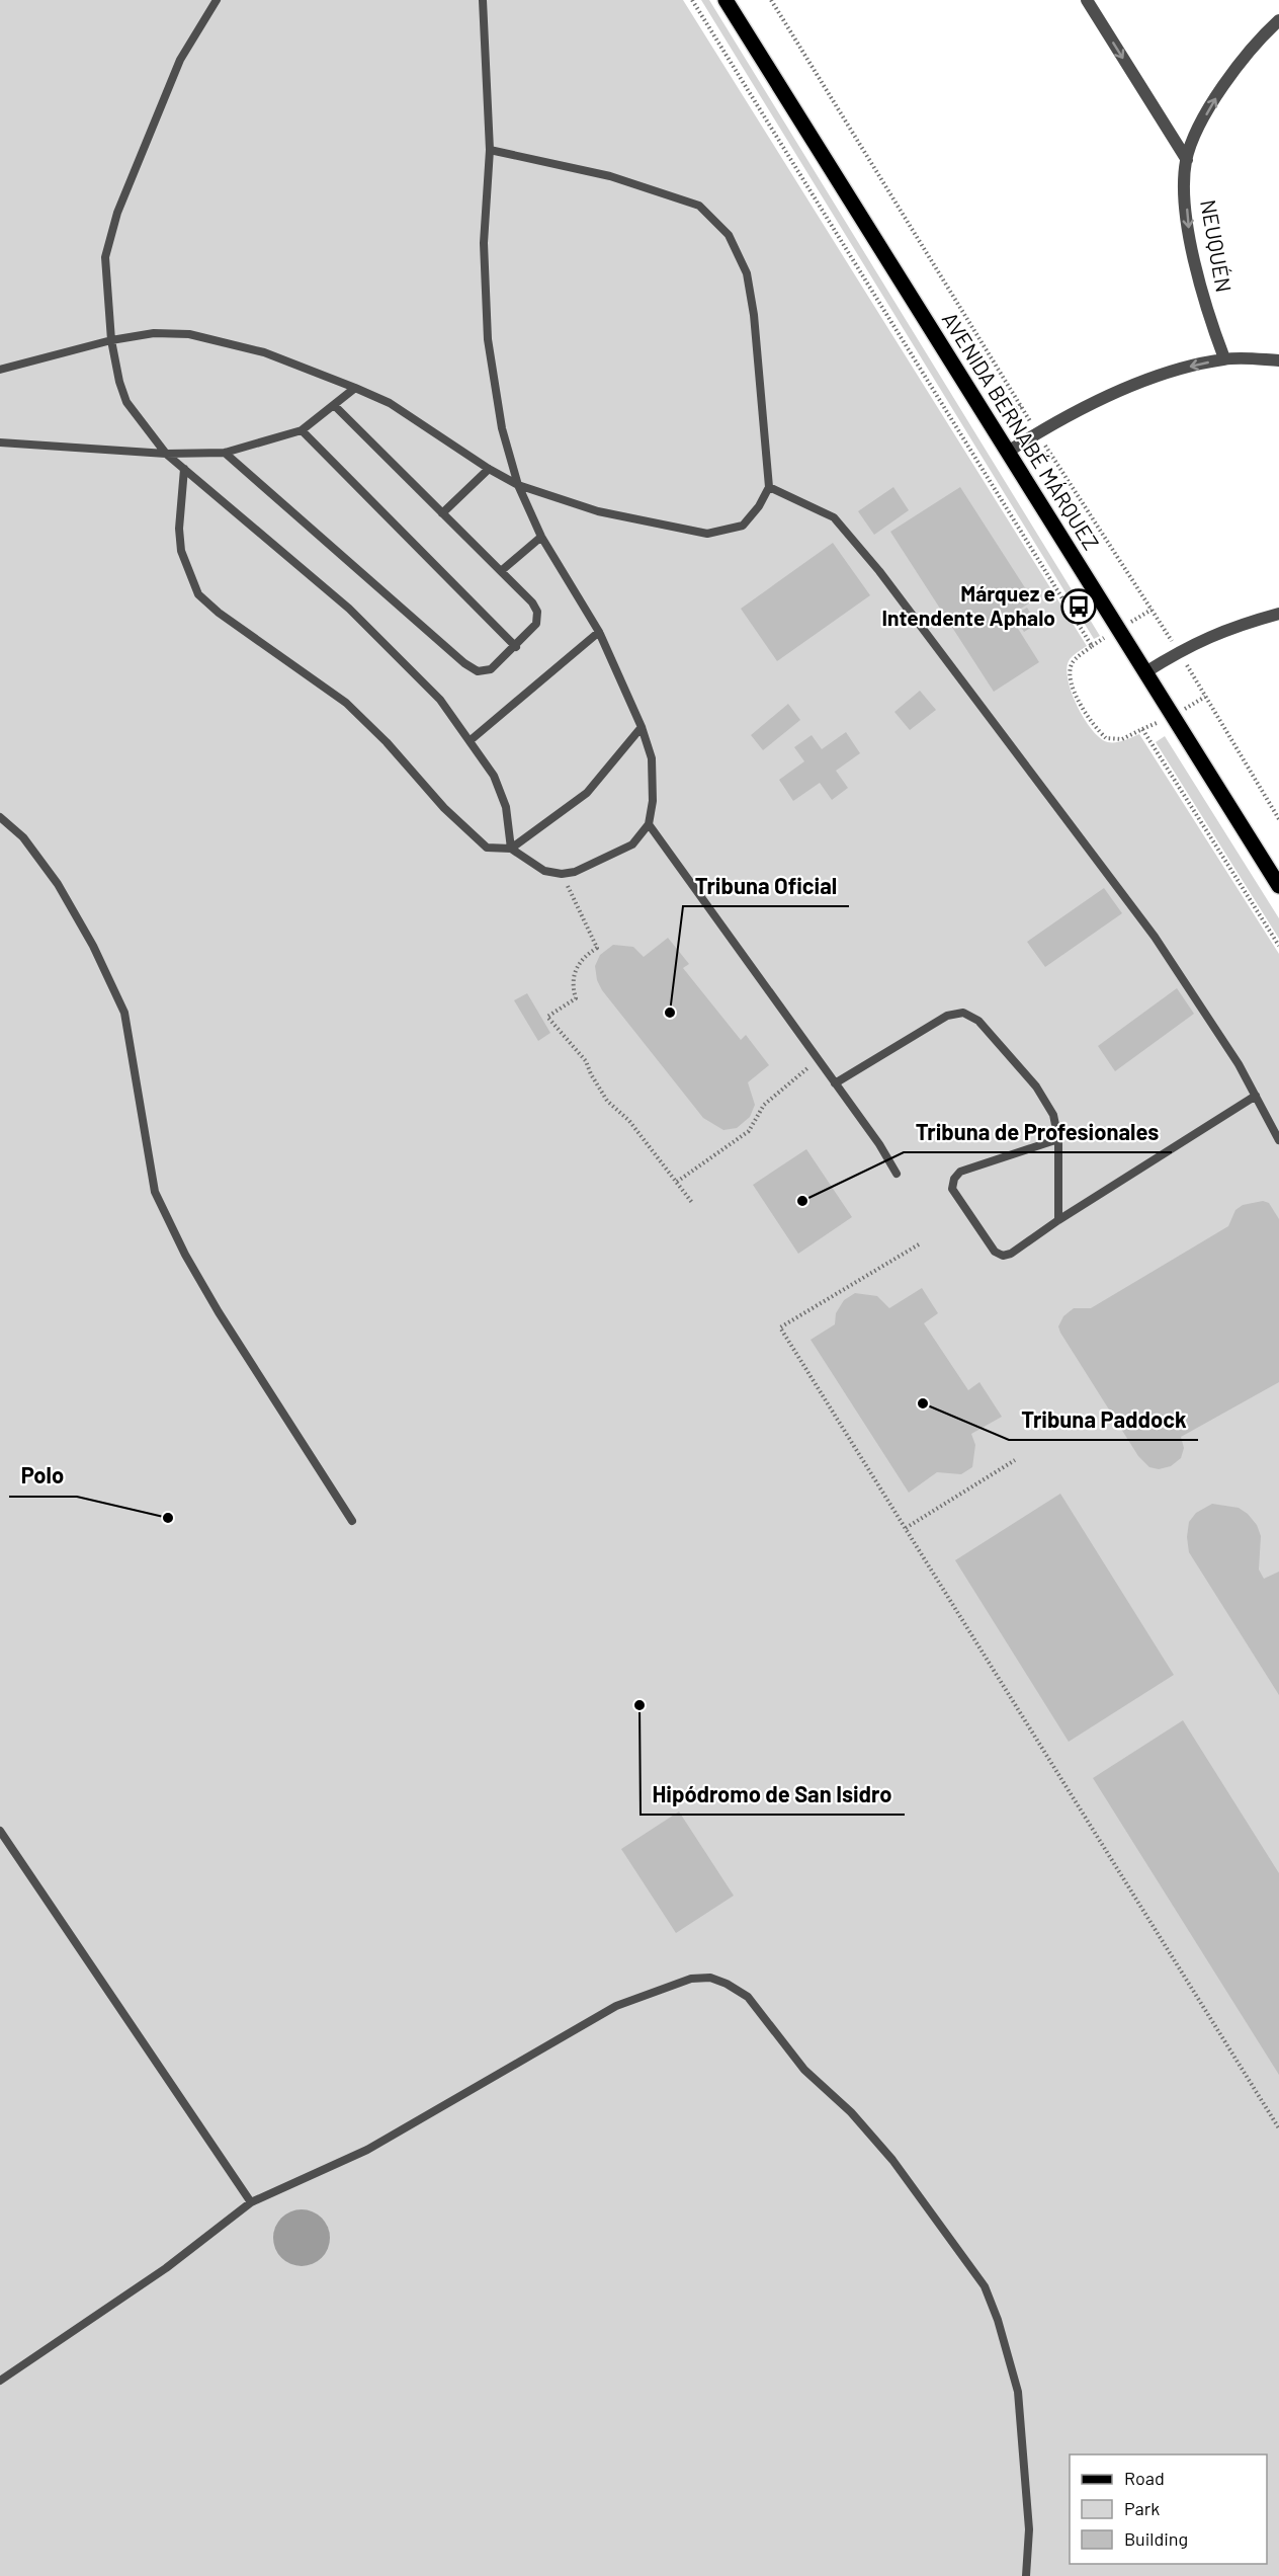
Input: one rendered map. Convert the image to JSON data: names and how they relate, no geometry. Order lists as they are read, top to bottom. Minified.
{"streets":{"main road":["AVENIDA BERNABÉ MÁRQUEZ"],"street":["NEUQUÉN"]},"places":{"bus stop":["Márquez e Intendente Aphalo"],"other":["Tribuna Oficial","Tribuna de Profesionales","Tribuna Paddock","Polo","Hipódromo de San Isidro"]},"legend":["Road","Park","Building"]}
